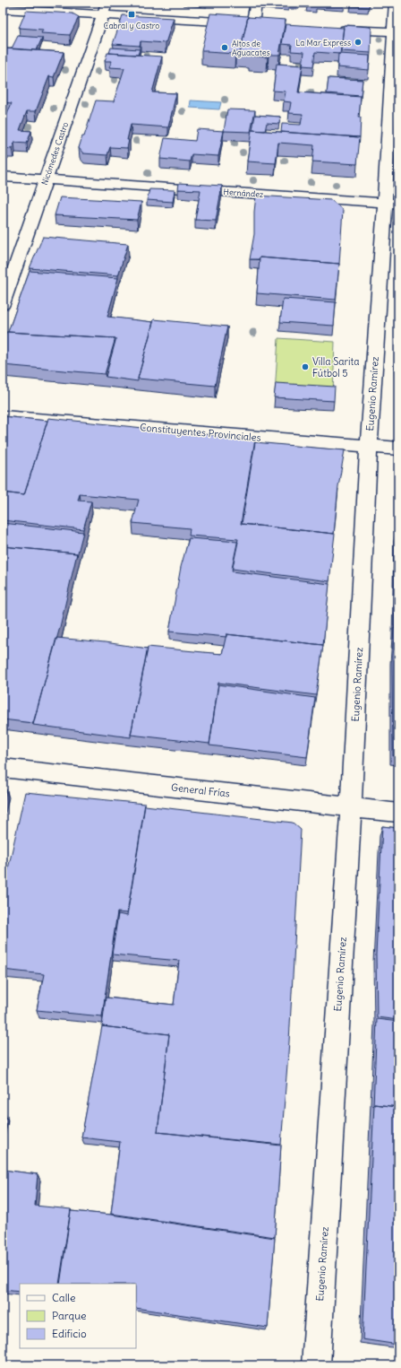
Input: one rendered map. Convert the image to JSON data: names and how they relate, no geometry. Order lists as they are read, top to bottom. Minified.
{"streets":{"street":["Nicómedes Castro","Hernández","Eugenio Ramírez","Constituyentes Provinciales","General Frías"]},"crossings":[["Nicómedes Castro","Hernández"],["Hernández","Eugenio Ramírez"],["Eugenio Ramírez","Constituyentes Provinciales"],["Eugenio Ramírez","General Frías"]],"places":{"transit":["Cabral y Castro"],"other":["La Mar Express","Altos de Aguacates","Villa Sarita Fútbol 5"]},"legend":["Calle","Parque","Edificio"]}
